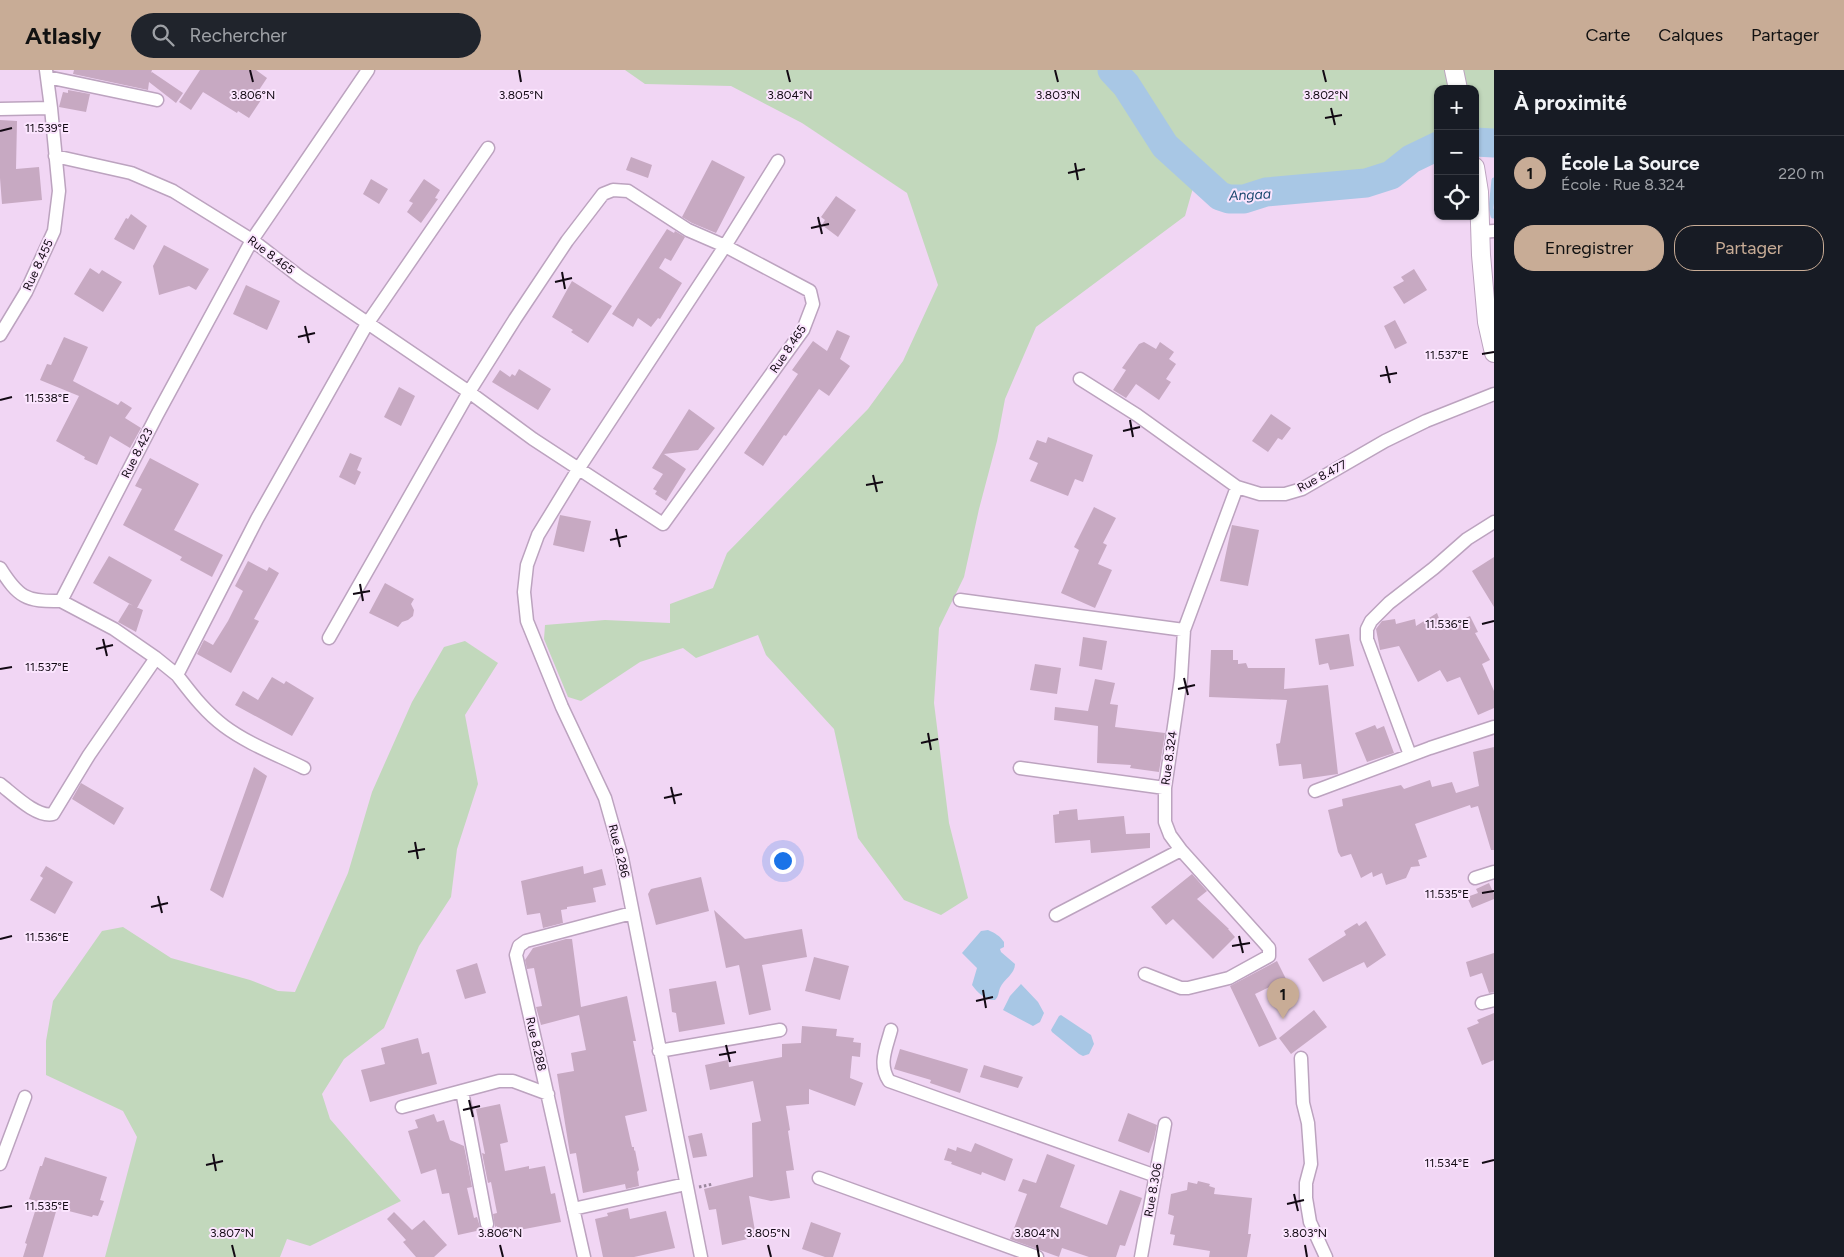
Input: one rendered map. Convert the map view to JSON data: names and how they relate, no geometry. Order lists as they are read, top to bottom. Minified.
{"streets":{"street":["Rue 8.465","Rue 8.455","Rue 8.423","Rue 8.477","Rue 8.324","Rue 8.286","Rue 8.288","Rue 8.306"]},"crossings":[["Rue 8.465","Rue 8.455"],["Rue 8.465","Rue 8.423"],["Rue 8.465","Rue 8.286"],["Rue 8.477","Rue 8.324"],["Rue 8.286","Rue 8.288"]],"water":["Angaa"],"page":{"header":"Atlasly","search":"Rechercher","nav":["Carte","Calques","Partager"],"heading":"À proximité","map_buttons":["+","−"],"list":[{"mark":"1","name":"École La Source","note":"École · Rue 8.324","value":"220 m"}],"buttons":["Enregistrer","Partager"],"pins":"1"},"coordinates":["3.806°N","3.805°N","3.804°N","3.803°N","3.802°N","11.539°E","11.537°E","11.538°E","11.536°E","11.535°E","11.534°E","3.807°N"]}
